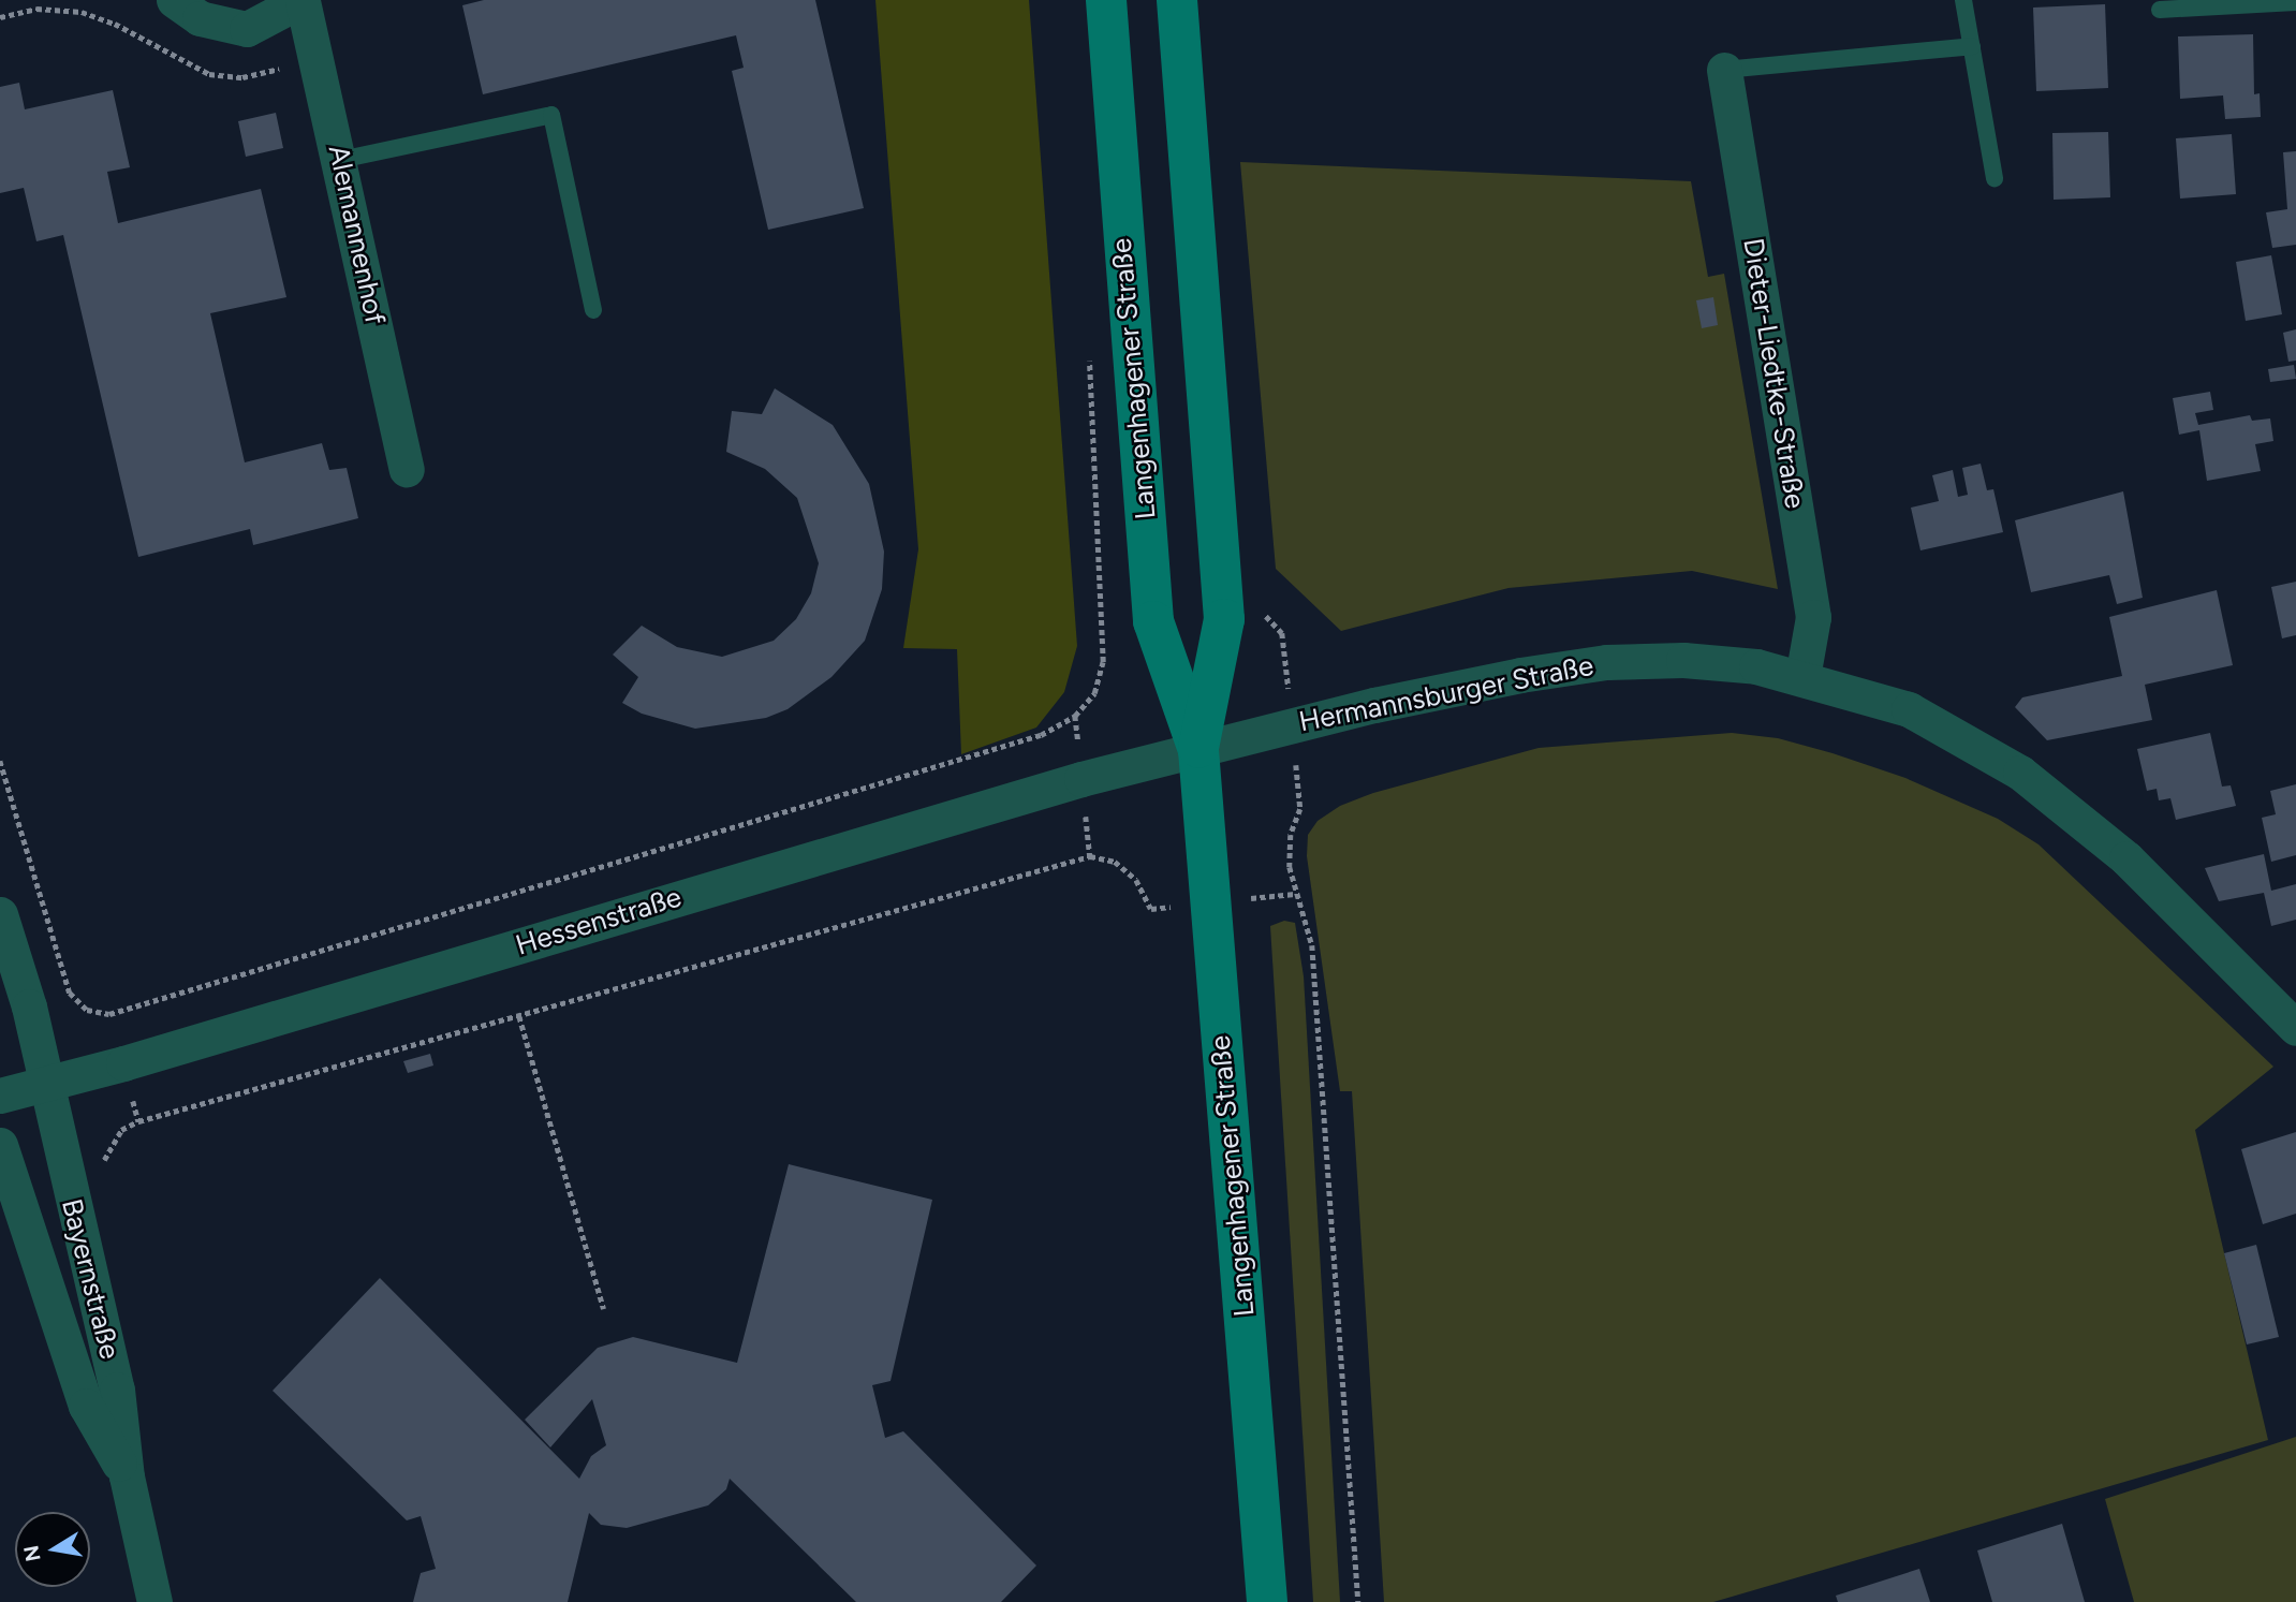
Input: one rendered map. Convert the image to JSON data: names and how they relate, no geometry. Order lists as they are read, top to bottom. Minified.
{"streets":{"main road":["Langenhagener Straße"],"street":["Alemannenhof","Dieter-Liedtke-Straße","Hermannsburger Straße","Hessenstraße","Bayernstraße"]},"crossings":[["Dieter-Liedtke-Straße","Hermannsburger Straße"],["Langenhagener Straße","Hermannsburger Straße"],["Langenhagener Straße","Hessenstraße"],["Hermannsburger Straße","Hessenstraße"],["Hessenstraße","Bayernstraße"]],"north":"left"}
